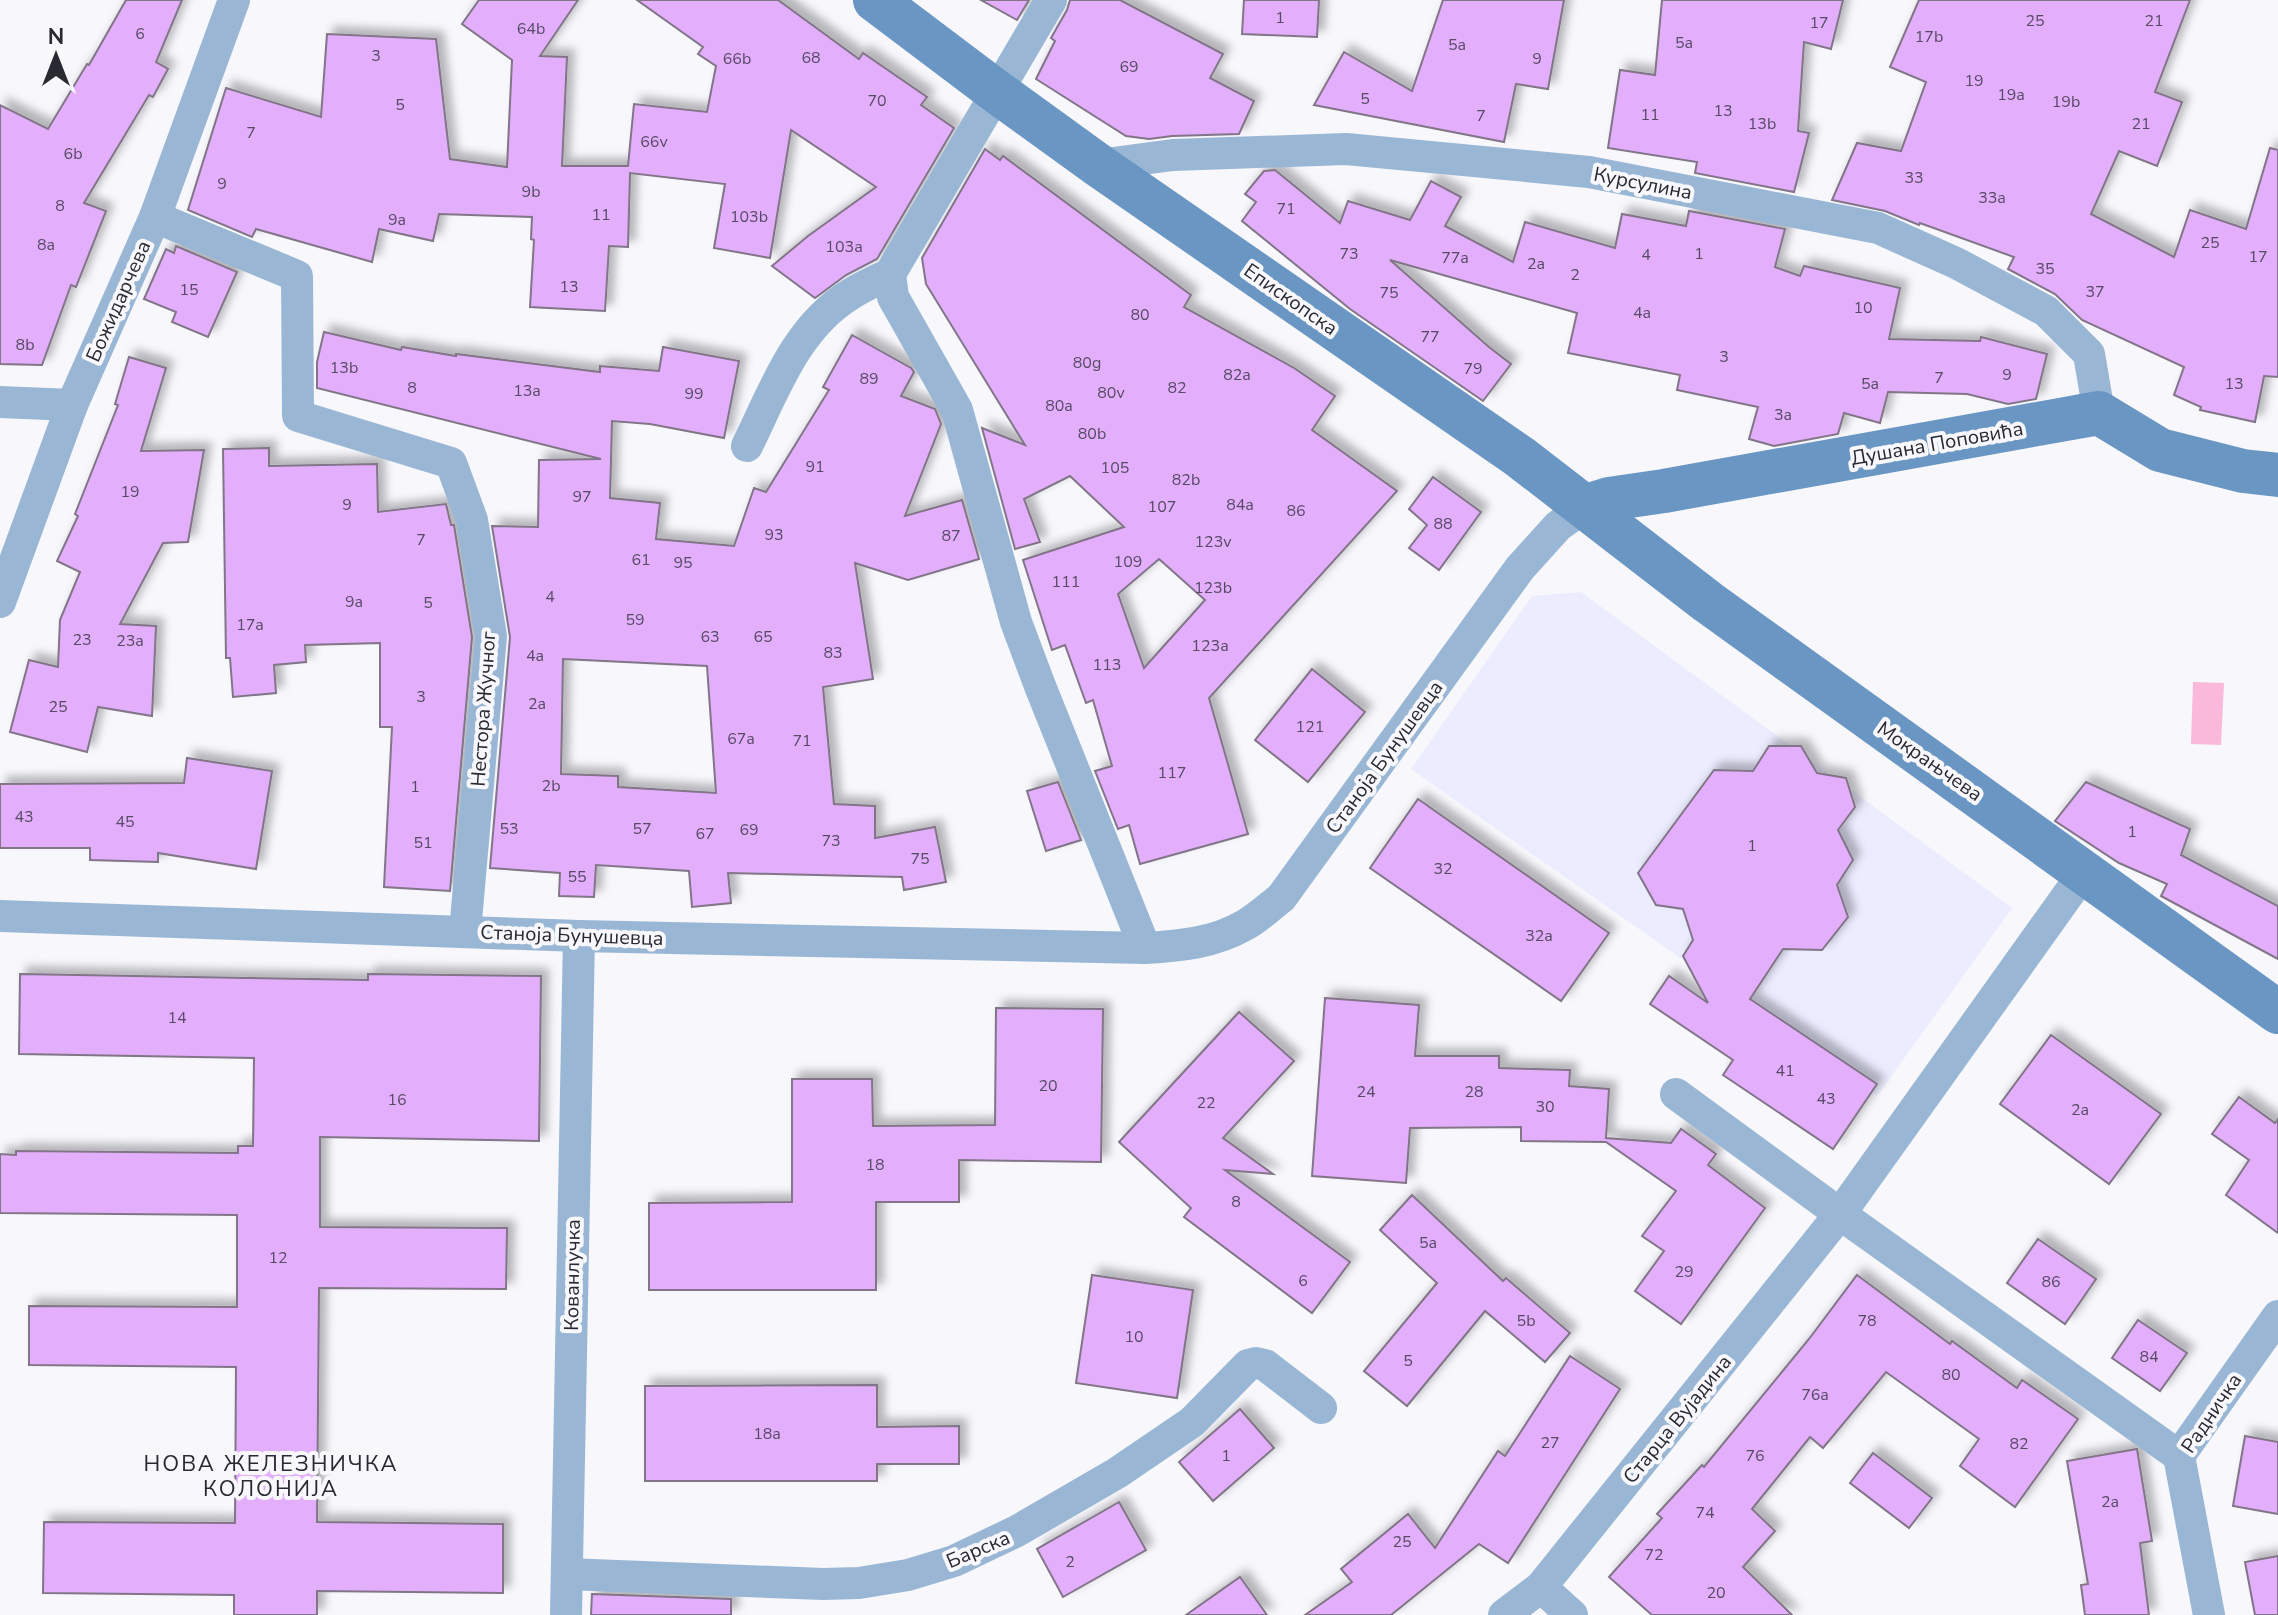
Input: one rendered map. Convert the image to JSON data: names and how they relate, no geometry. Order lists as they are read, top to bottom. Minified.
{"streets":{"street":["Курсулина","Епископска","Божидарчева","Душана Поповића","Нестора Жучног","Станоја Бунушевца","Мокрањчева","Кованлучка","Радничка","Старца Вујадина","Барска"]},"crossings":[["Курсулина","Епископска"],["Курсулина","Душана Поповића"],["Епископска","Душана Поповића"],["Епископска","Станоја Бунушевца"],["Епископска","Мокрањчева"],["Божидарчева","Нестора Жучног"],["Душана Поповића","Станоја Бунушевца"],["Душана Поповића","Мокрањчева"],["Нестора Жучног","Станоја Бунушевца"],["Станоја Бунушевца","Мокрањчева"],["Станоја Бунушевца","Кованлучка"],["Мокрањчева","Старца Вујадина"],["Кованлучка","Барска"]],"districts":["НОВА ЖЕЛЕЗНИЧКА КОЛОНИЈА"],"house_numbers":["1","25","21","17","64b","6","17b","5a","5a","3","68","66b","9","69","19","19a","5","70","19b","5","13","11","7","13b","21","7","66v","6b","33","9","9b","33a","8","71","11","103b","9a","25","8a","103a","73","1","4","17","77a","2a","35","2","13","15","37","75","10","4a","80","77","8b","3","80g","13b","79","82a","9","7","89","5a","13","8","82","13a","80v","99","80a","3a","80b","91","105","82b","19","97","9","84a","107","86","88","93","87","7","123v","61","109","95","111","123b","4","9a","5","59","17a","63","65","23","23a","123a","83","4a","113","3","2a","25","121","67a","71","117","2b","1","43","45","53","57","69","1","67","73","51","1","75","32","55","32a","14","41","20","24","28","43","16","22","30","2a","18","8","5a","12","29","6","86","5b","78","10","84","5","80","76a","18a","27","82","1","76","2a","74","25","72","2","20"],"north":"top"}
